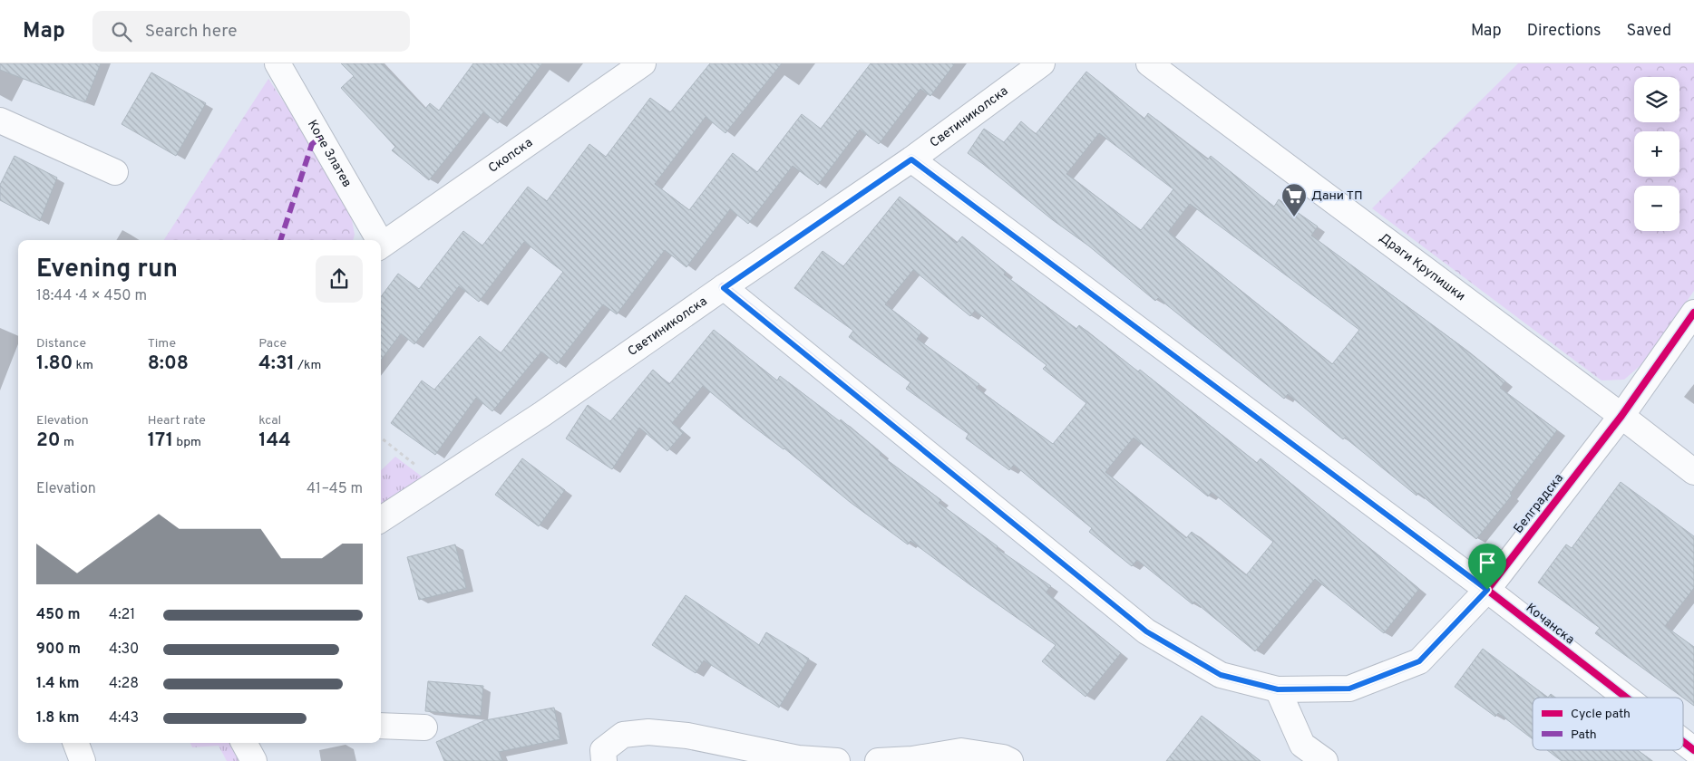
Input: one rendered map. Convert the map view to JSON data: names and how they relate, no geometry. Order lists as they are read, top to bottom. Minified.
{"streets":{"street":["Светиниколска","Коле Златев","Скопска","Драги Крупишки","Белградска","Кочанска"]},"crossings":[["Светиниколска","Белградска"],["Светиниколска","Кочанска"],["Драги Крупишки","Белградска"],["Белградска","Кочанска"]],"places":{"supermarket":["Дани ТП"]},"legend":["Cycle path","Path"],"page":{"header":"Map","search":"Search here","nav":["Map","Directions","Saved"],"map_buttons":["+","−"],"heading":["Evening run","18:44 · 4 × 450 m"],"stats":[["Distance","1.80 km"],["Time","8:08"],["Pace","4:31 /km"],["Elevation","20 m"],["Heart rate","171 bpm"],["kcal","144"]],"chart":["Elevation","41–45 m"],"list":[{"name":"450 m","note":"4:21"},{"name":"900 m","note":"4:30"},{"name":"1.4 km","note":"4:28"},{"name":"1.8 km","note":"4:43"}]}}
